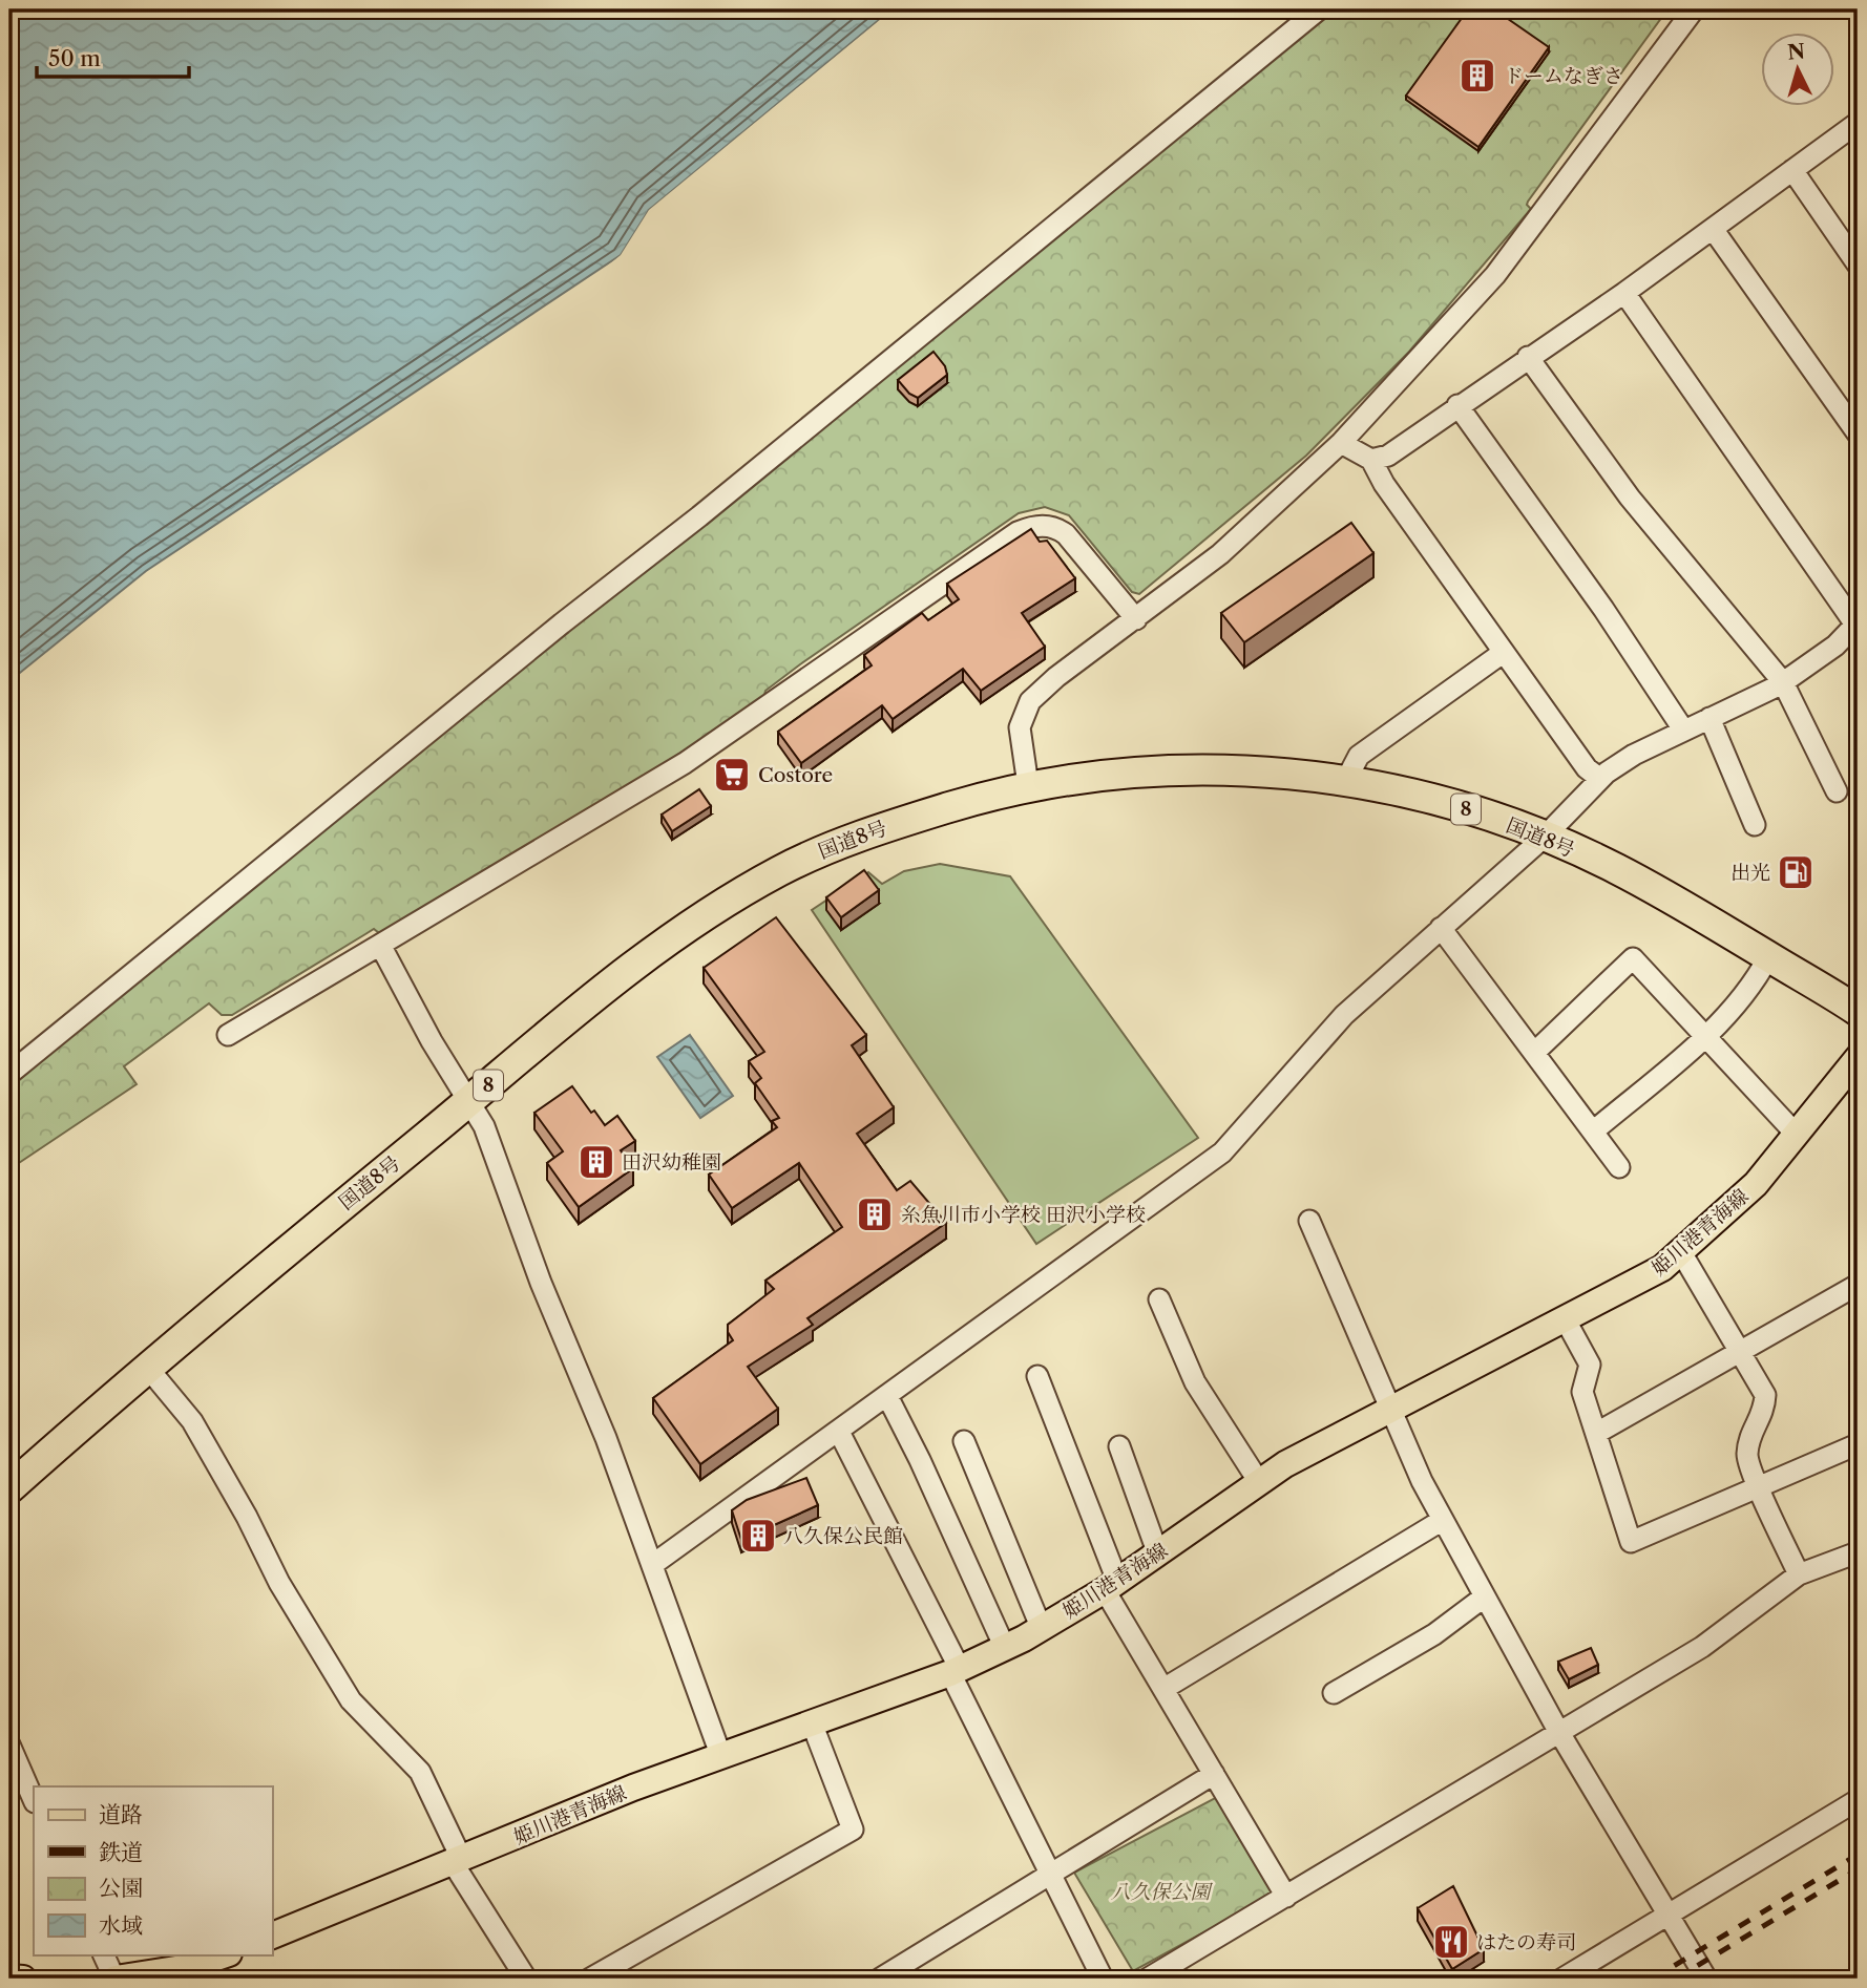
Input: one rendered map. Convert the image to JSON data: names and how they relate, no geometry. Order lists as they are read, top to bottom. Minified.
{"streets":{"highway":["8","国道8号"],"main road":["姫川港青海線"]},"parks":["八久保公園"],"places":{"building":["ドームなぎさ","田沢幼稚園","糸魚川市小学校 田沢小学校","八久保公民館"],"supermarket":["Costore"],"fuel station":["出光"],"restaurant":["はたの寿司"]},"legend":["道路","鉄道","公園","水域"],"scale_bar":"50 m","north":"top"}
